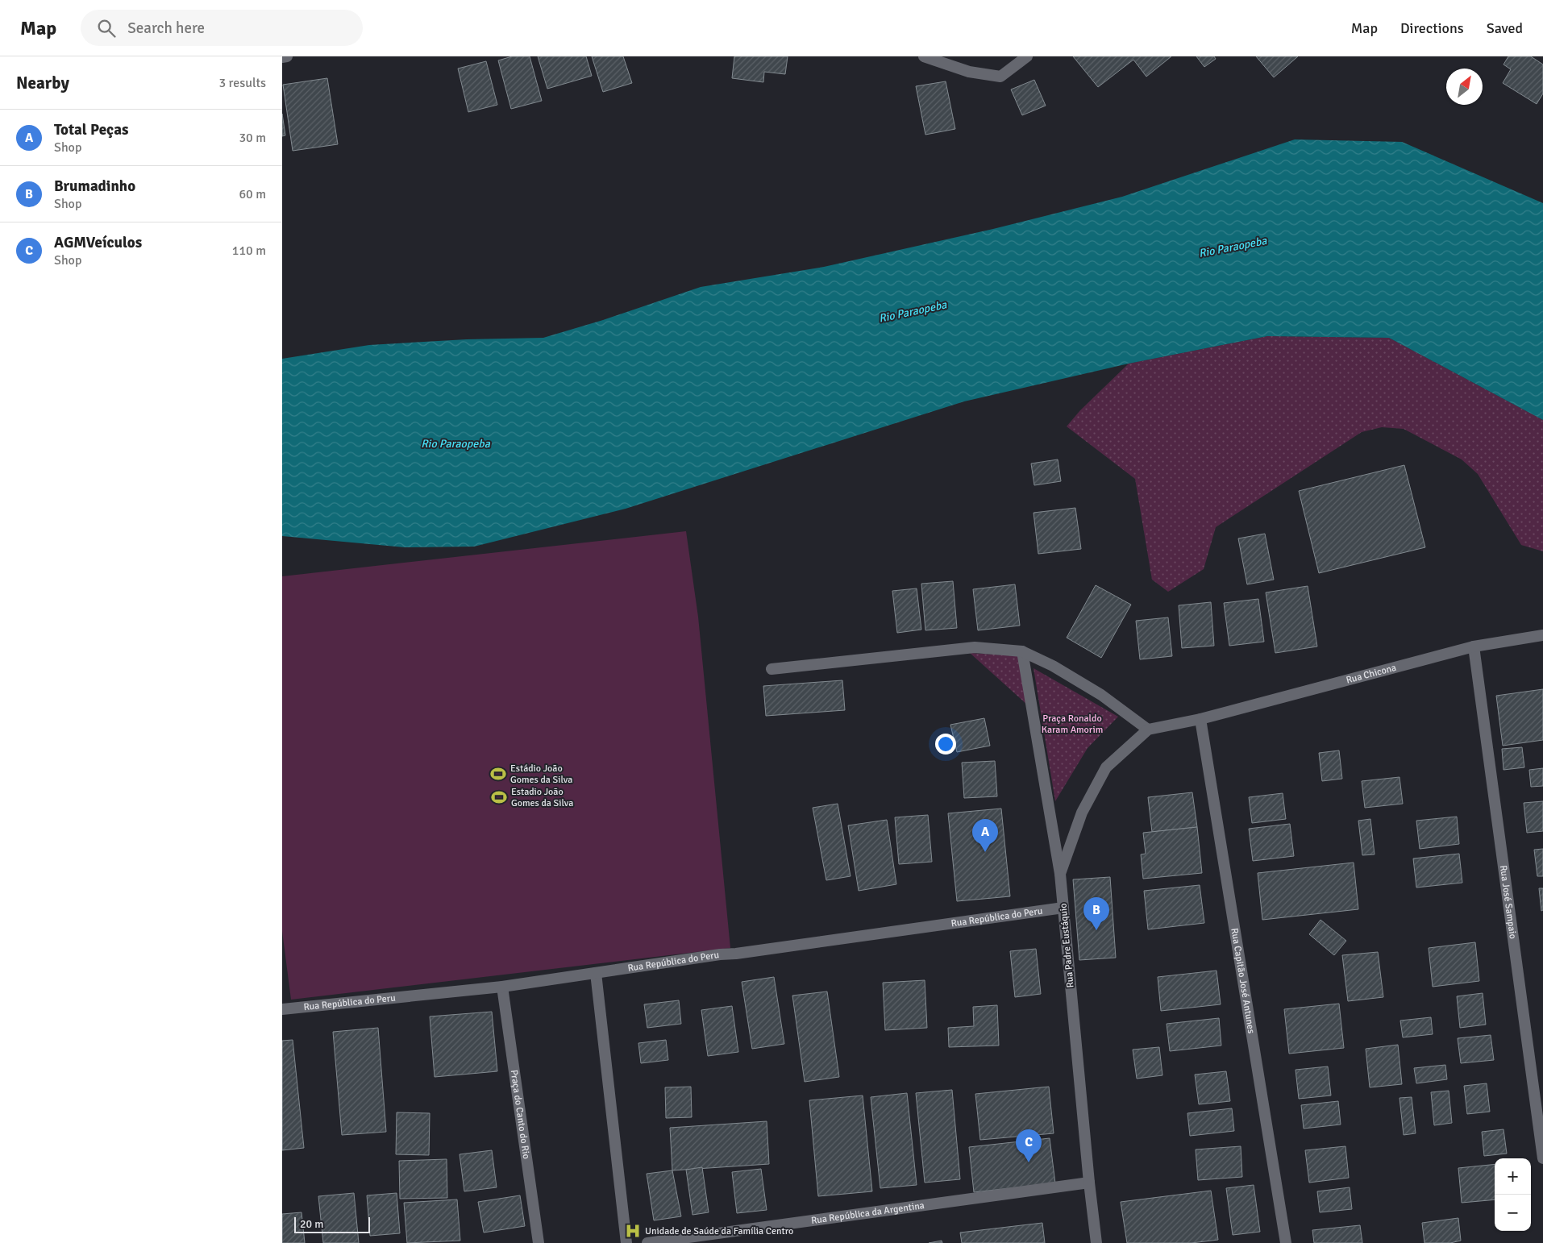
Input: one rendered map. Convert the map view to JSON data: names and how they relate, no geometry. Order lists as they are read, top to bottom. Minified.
{"streets":{"street":["Rua Chicona","Rua José Sampaio","Rua República do Peru","Rua Padre Eustáquio","Rua Capitão José Antunes","Praça do Canto do Rio","Rua República da Argentina"]},"crossings":[["Rua Chicona","Rua José Sampaio"],["Rua Chicona","Rua Capitão José Antunes"],["Rua República do Peru","Rua Padre Eustáquio"],["Rua República do Peru","Praça do Canto do Rio"],["Rua Padre Eustáquio","Rua República da Argentina"]],"water":["Rio Paraopeba"],"parks":["Praça Ronaldo Karam Amorim"],"places":{"sports":["Estádio João Gomes da Silva","Estadio João Gomes da Silva"],"hospital":["Unidade de Saúde da Família Centro"]},"scale_bar":"20 m","north":"top right","page":{"header":"Map","search":"Search here","nav":["Map","Directions","Saved"],"heading":["Nearby","3 results"],"list":[{"mark":"A","name":"Total Peças","note":"Shop","value":"30 m"},{"mark":"B","name":"Brumadinho","note":"Shop","value":"60 m"},{"mark":"C","name":"AGMVeículos","note":"Shop","value":"110 m"}],"pins":["A","B","C"],"map_buttons":["+","−"],"scale":"20 m"}}
